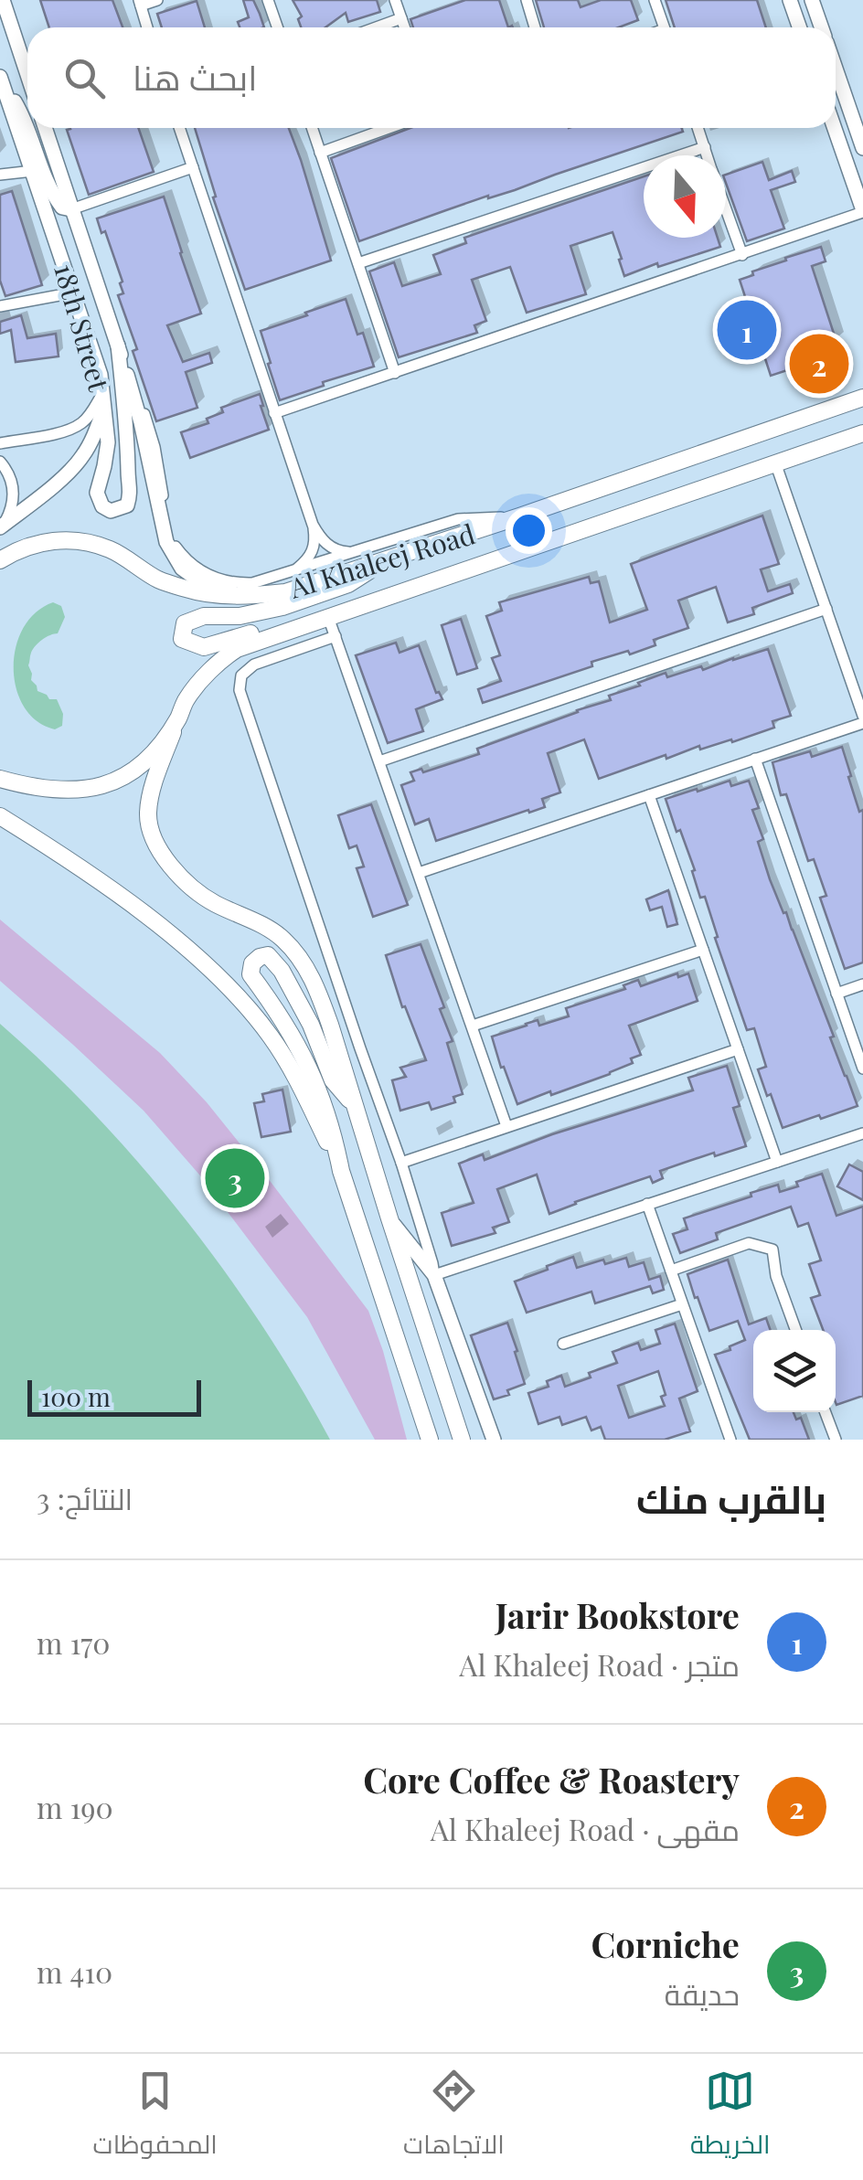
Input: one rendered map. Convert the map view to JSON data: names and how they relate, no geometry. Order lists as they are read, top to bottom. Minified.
{"streets":{"main road":["Al Khaleej Road"],"street":["18th Street"]},"scale_bar":"100 m","north":"bottom","page":{"search":"ابحث هنا","pins":["1","2","3"],"scale":"100 m","heading":["بالقرب منك","النتائج: 3"],"list":[{"mark":"1","name":"Jarir Bookstore","note":"متجر · Al Khaleej Road","value":"170 m"},{"mark":"2","name":"Core Coffee & Roastery","note":"مقهى · Al Khaleej Road","value":"190 m"},{"mark":"3","name":"Corniche","note":"حديقة","value":"410 m"}],"nav":["الخريطة","الاتجاهات","المحفوظات"]}}
